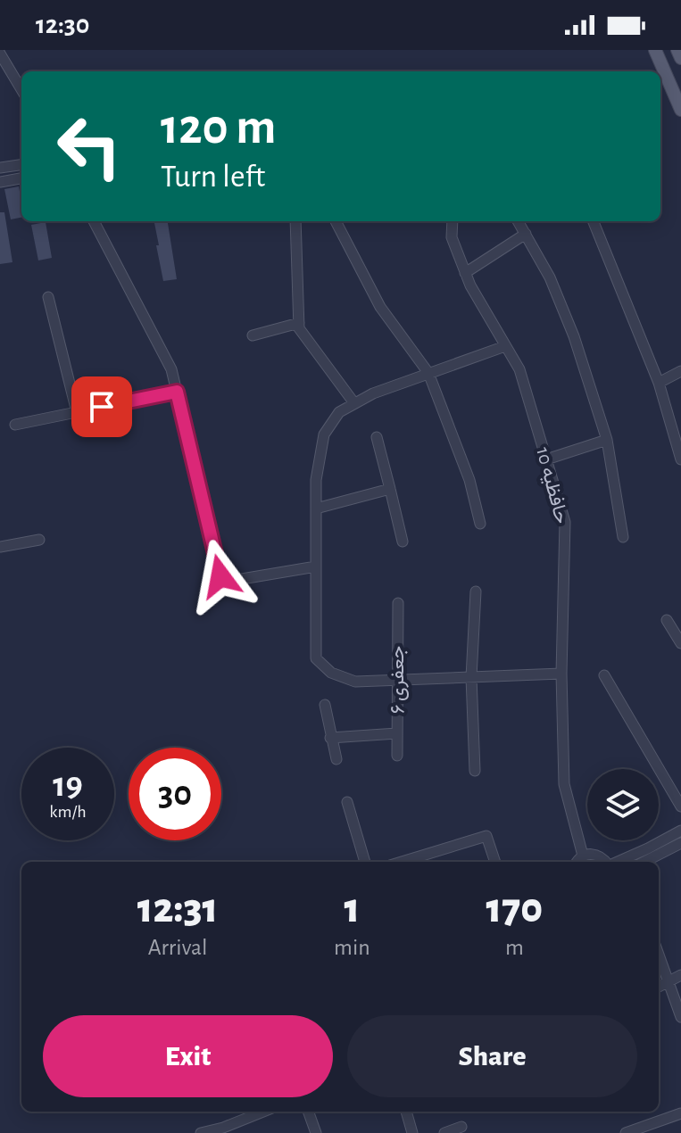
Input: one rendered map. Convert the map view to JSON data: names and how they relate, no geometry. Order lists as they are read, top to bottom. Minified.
{"streets":{"street":["حافظیه 10","جعفری ۶"]},"page":{"status":"12:30","turn":["120 m","Turn left"],"speed":"19 km/h","limit":"30","eta":["12:31","Arrival","1","min","170","m"],"buttons":["Exit","Share"]}}
